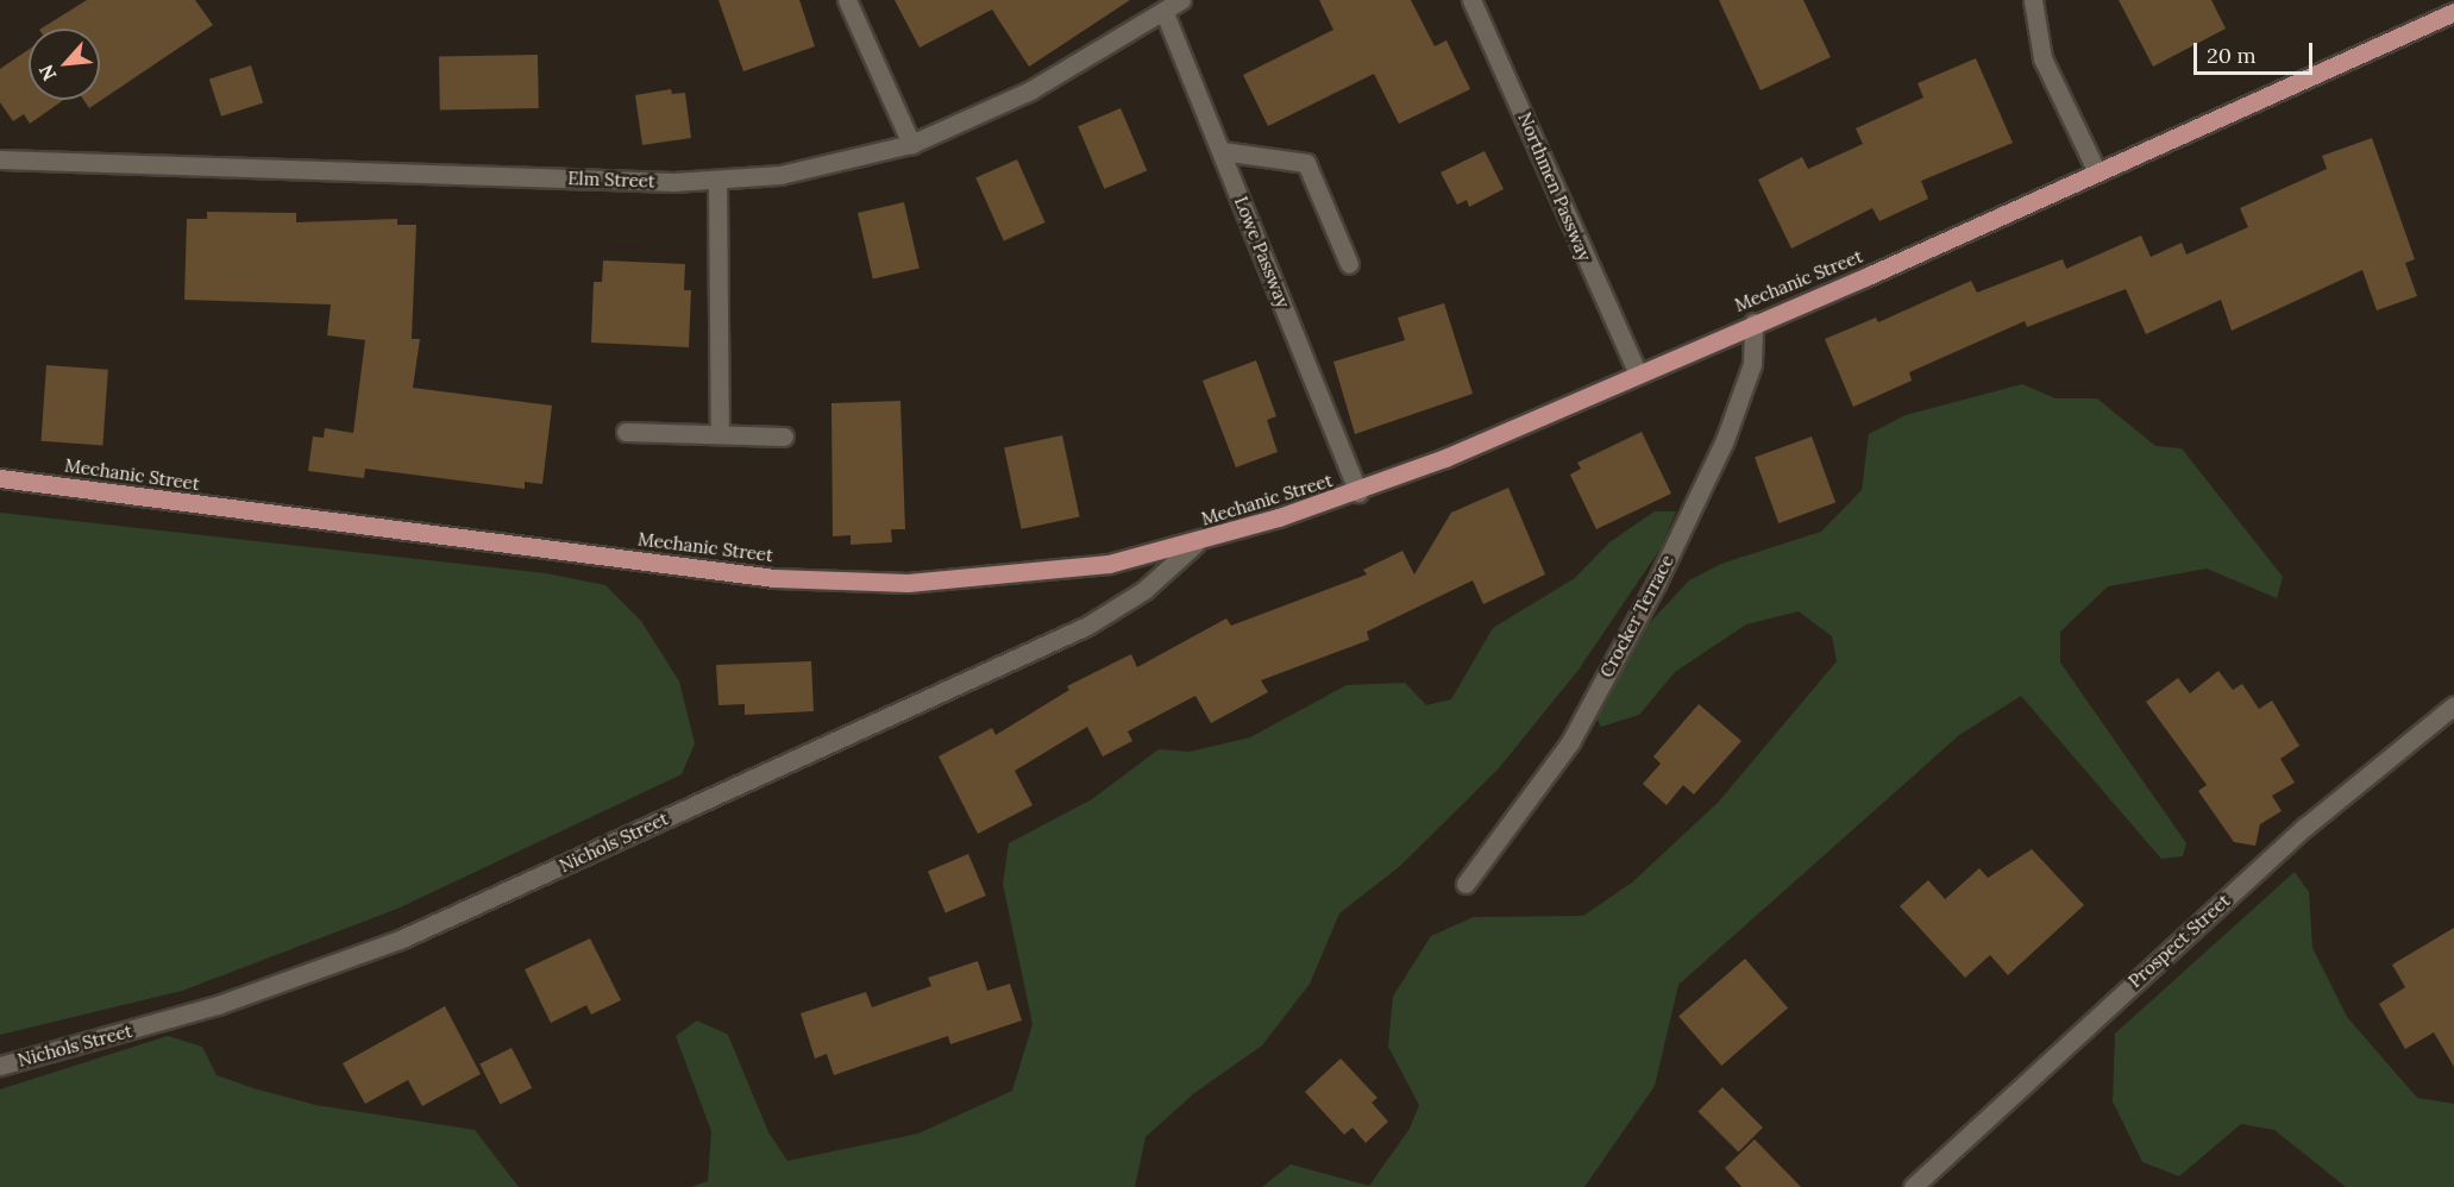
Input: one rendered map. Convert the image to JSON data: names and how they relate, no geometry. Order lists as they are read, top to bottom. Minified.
{"streets":{"main road":["Mechanic Street"],"street":["Elm Street","Northmen Passway","Lowe Passway","Crocker Terrace","Nichols Street","Prospect Street"]},"crossings":[["Elm Street","Lowe Passway"],["Northmen Passway","Mechanic Street"],["Lowe Passway","Mechanic Street"],["Mechanic Street","Crocker Terrace"],["Mechanic Street","Nichols Street"]],"scale_bar":"20 m","north":"bottom left"}
